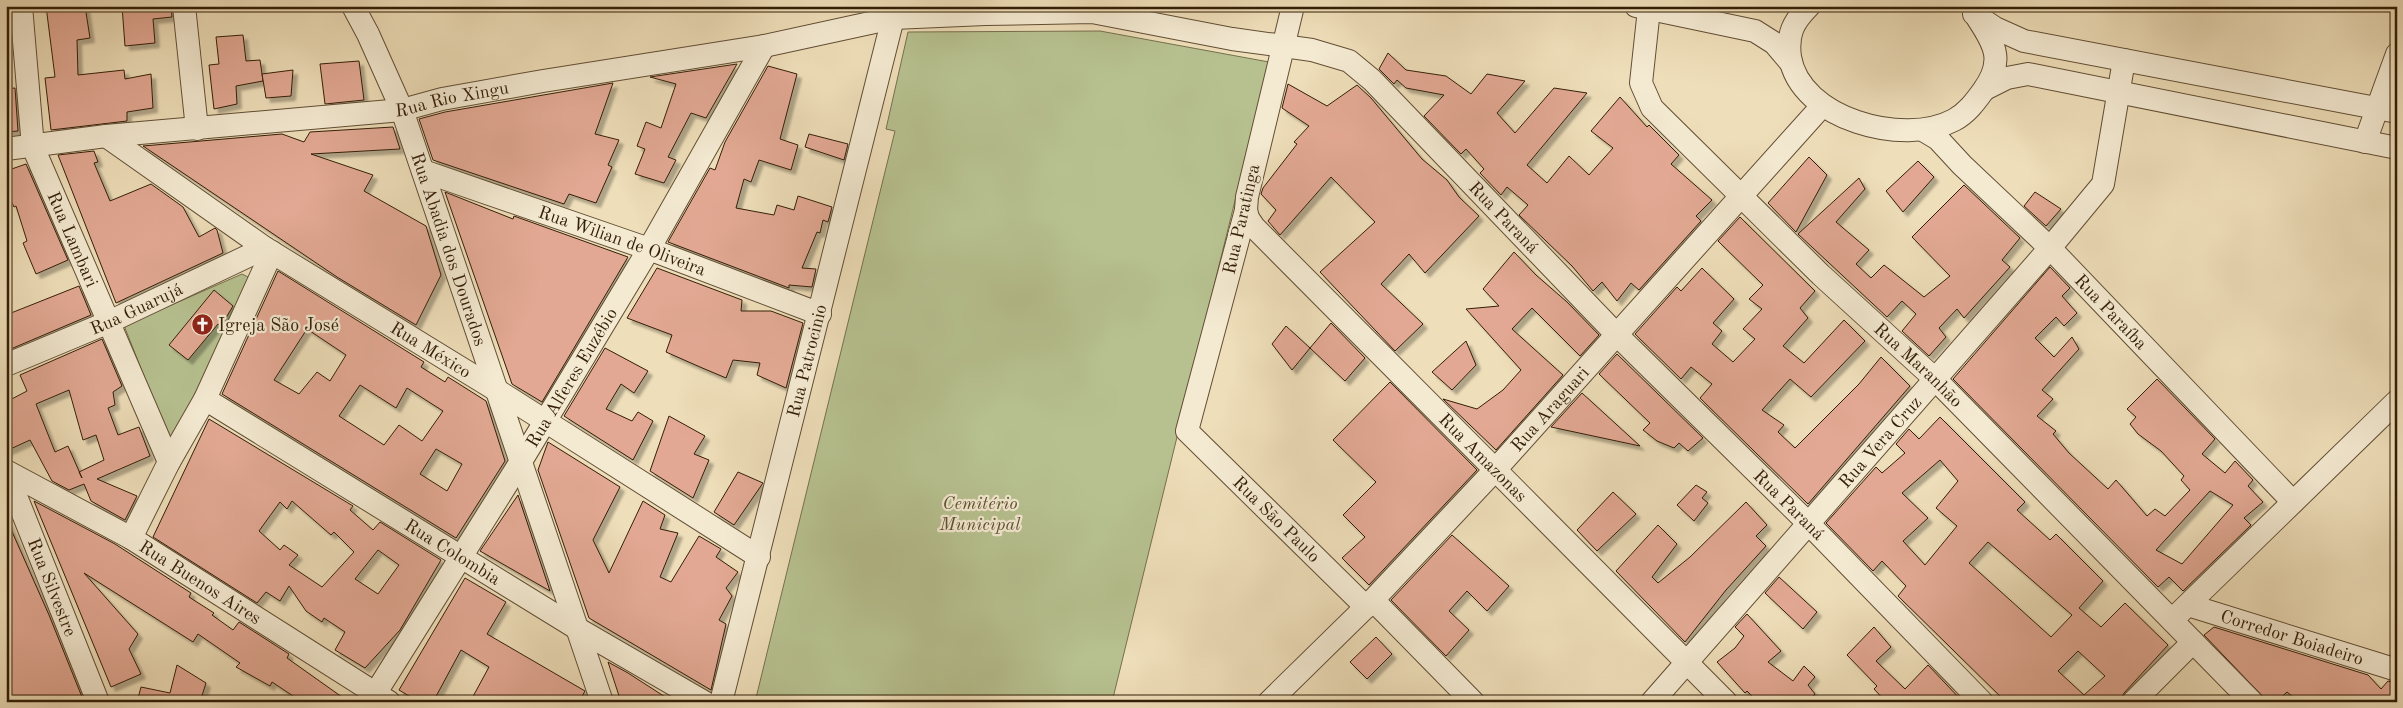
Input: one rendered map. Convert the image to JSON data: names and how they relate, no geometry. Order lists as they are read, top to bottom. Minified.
{"streets":{"street":["Rua Rio Xingu","Rua Paraná","Rua Paratinga","Rua Lambari","Rua Wilian de Oliveira","Rua Abadia dos Dourados","Rua Guarujá","Rua Paraíba","Rua México","Rua Patrocinio","Rua Maranhão","Rua Alferes Euzébio","Rua Araguari","Rua Vera Cruz","Rua Amazonas","Rua São Paulo","Rua Colombia","Rua Buenos Aires","Rua Silvestre","Corredor Boiadeiro"]},"crossings":[["Rua Rio Xingu","Rua Paraná"],["Rua Rio Xingu","Rua Lambari"],["Rua Rio Xingu","Rua Abadia dos Dourados"],["Rua Rio Xingu","Rua México"],["Rua Rio Xingu","Rua Patrocinio"],["Rua Rio Xingu","Rua Alferes Euzébio"],["Rua Paraná","Rua Paratinga"],["Rua Paraná","Rua Patrocinio"],["Rua Paraná","Rua Araguari"],["Rua Paraná","Rua Vera Cruz"],["Rua Paratinga","Rua Amazonas"],["Rua Paratinga","Rua São Paulo"],["Rua Lambari","Rua Guarujá"],["Rua Wilian de Oliveira","Rua Abadia dos Dourados"],["Rua Wilian de Oliveira","Rua Patrocinio"],["Rua Wilian de Oliveira","Rua Alferes Euzébio"],["Rua Abadia dos Dourados","Rua México"],["Rua Abadia dos Dourados","Rua Alferes Euzébio"],["Rua Abadia dos Dourados","Rua Colombia"],["Rua Guarujá","Rua México"],["Rua Paraíba","Rua Vera Cruz"],["Rua México","Rua Patrocinio"],["Rua México","Rua Alferes Euzébio"],["Rua Maranhão","Rua Araguari"],["Rua Maranhão","Rua Vera Cruz"],["Rua Maranhão","Corredor Boiadeiro"],["Rua Alferes Euzébio","Rua Colombia"],["Rua Alferes Euzébio","Rua Buenos Aires"],["Rua Araguari","Rua Amazonas"],["Rua Araguari","Rua São Paulo"],["Rua Vera Cruz","Rua Amazonas"],["Rua Buenos Aires","Rua Silvestre"]],"parks":["Cemitério Municipal"],"places":{"church":["Igreja São José"]}}
